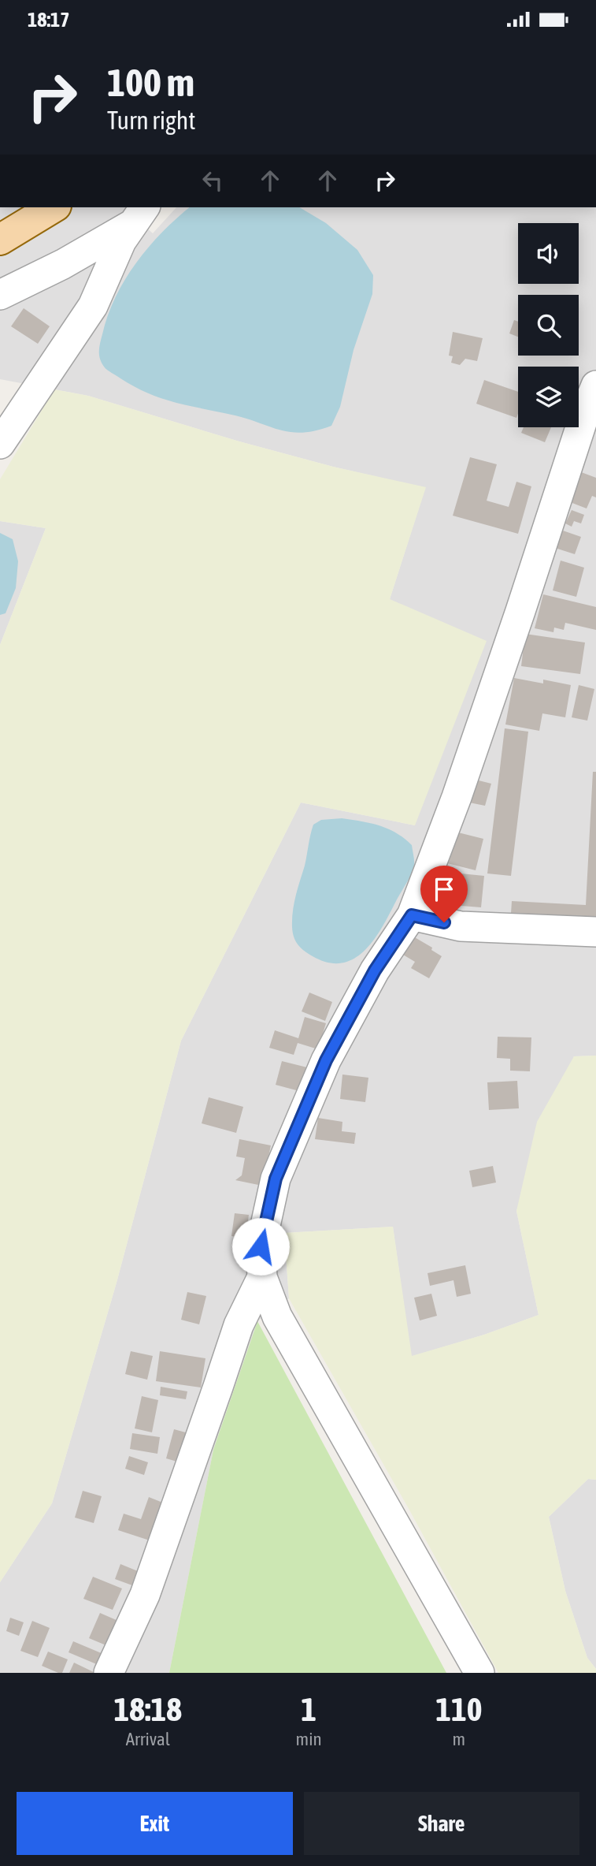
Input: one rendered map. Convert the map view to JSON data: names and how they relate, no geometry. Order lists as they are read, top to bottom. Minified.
{"page":{"status":"18:17","turn":["100 m","Turn right"],"eta":["18:18","Arrival","1","min","110","m"],"buttons":["Exit","Share"]}}
